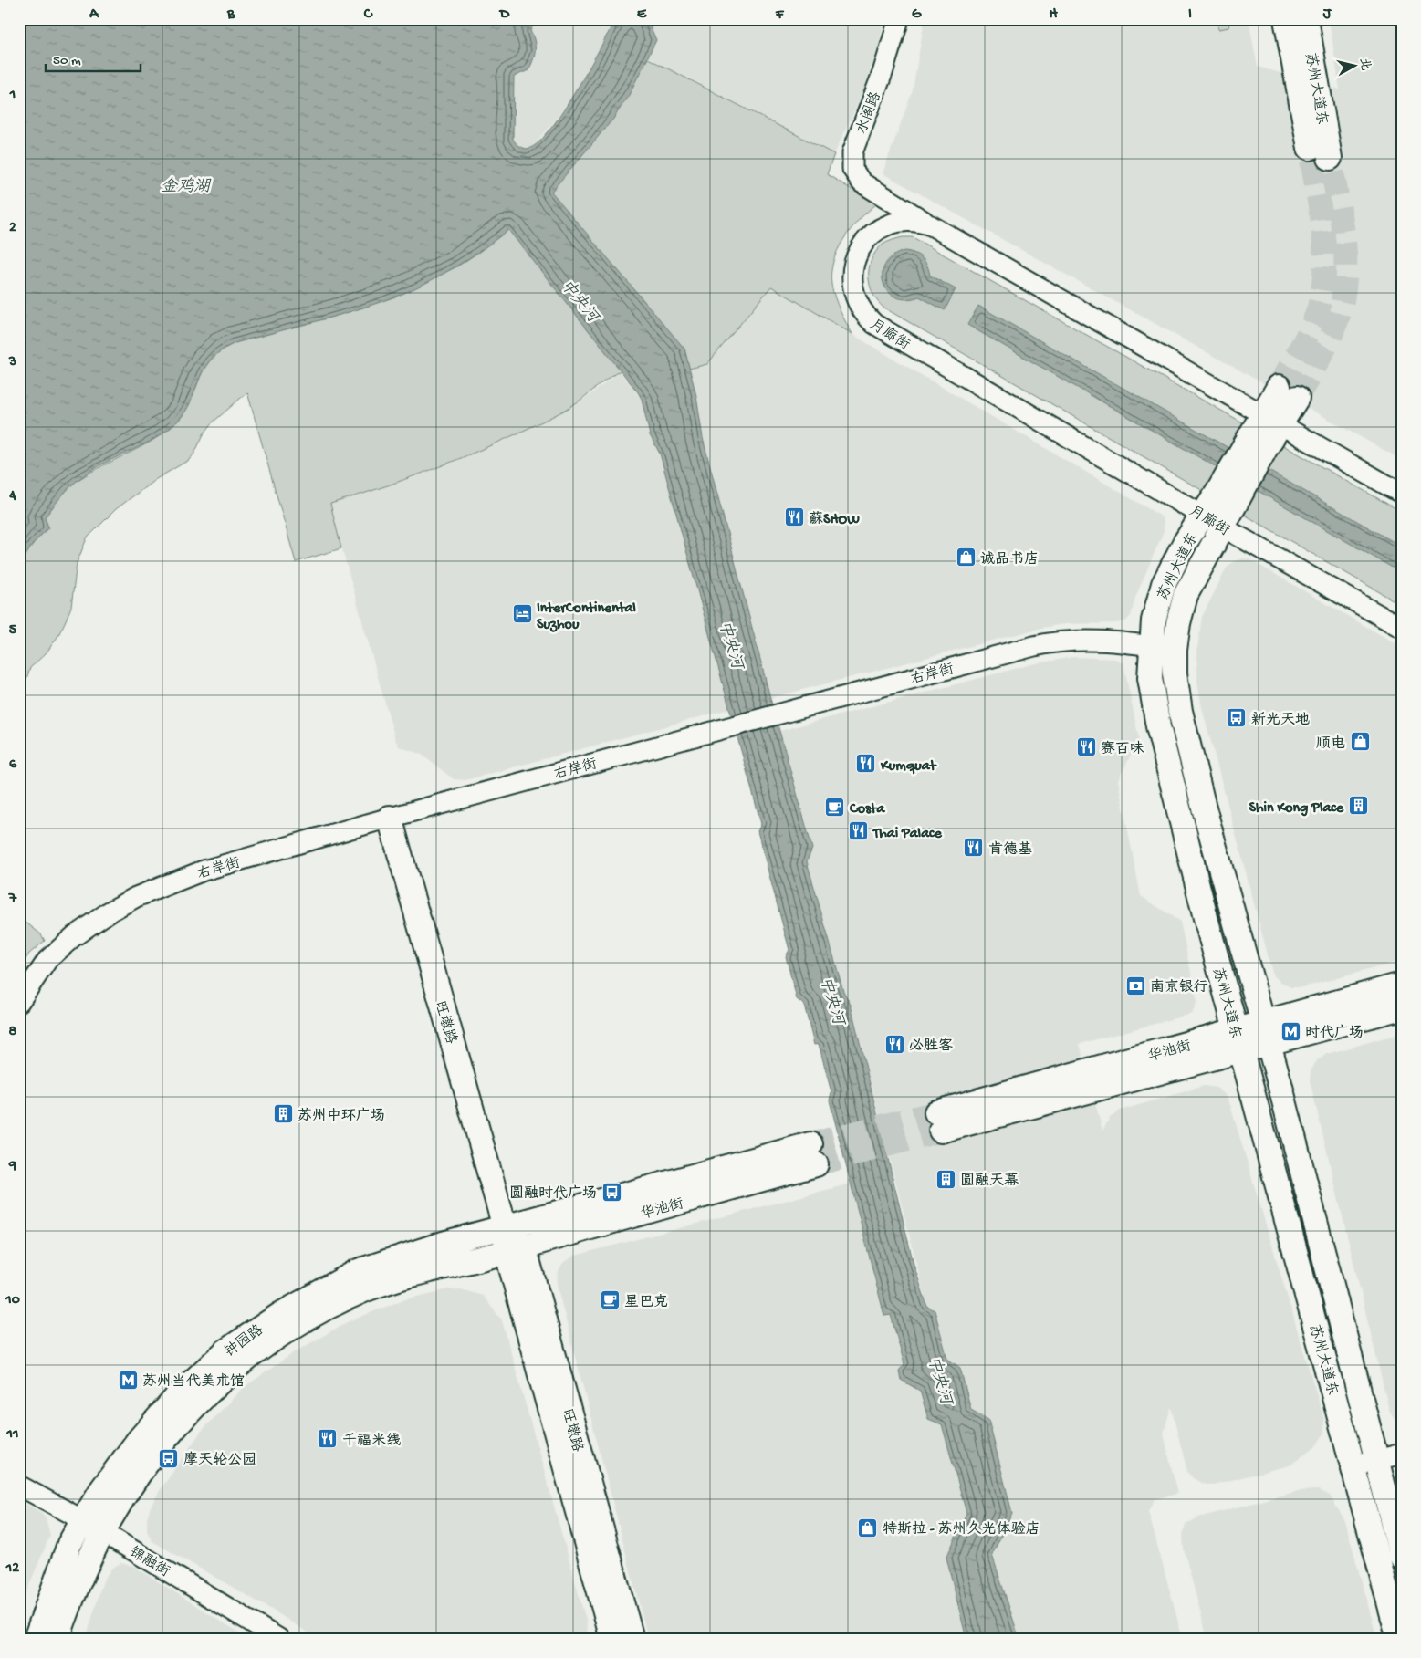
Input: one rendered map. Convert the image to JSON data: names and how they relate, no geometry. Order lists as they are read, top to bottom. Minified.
{"streets":{"main road":["苏州大道东","旺墩路","华池街","钟园路"],"street":["水阁路","月廊街","右岸街","锦融街"]},"crossings":[["苏州大道东","月廊街"],["苏州大道东","右岸街"],["苏州大道东","华池街"],["水阁路","月廊街"],["右岸街","旺墩路"],["旺墩路","华池街"],["旺墩路","钟园路"],["华池街","钟园路"],["钟园路","锦融街"]],"water":["金鸡湖","中央河"],"places":{"restaurant":["蘇SHOW","赛百味","Kumquat","Thai Palace","肯德基","必胜客","千福米线"],"shop":["诚品书店","顺电","特斯拉 - 苏州久光体验店"],"hotel":["InterContinental Suzhou"],"bus stop":["新光天地","圆融时代广场","摩天轮公园"],"building":["Shin Kong Place","苏州中环广场","圆融天幕"],"cafe":["Costa","星巴克"],"bank":["南京银行"],"metro station":["时代广场","苏州当代美术馆"]},"scale_bar":"50 m","north":"right","grid":{"columns":["A","B","C","D","E","F","G","H","I","J"],"rows":["1","2","3","4","5","6","7","8","9","10","11","12"]}}
